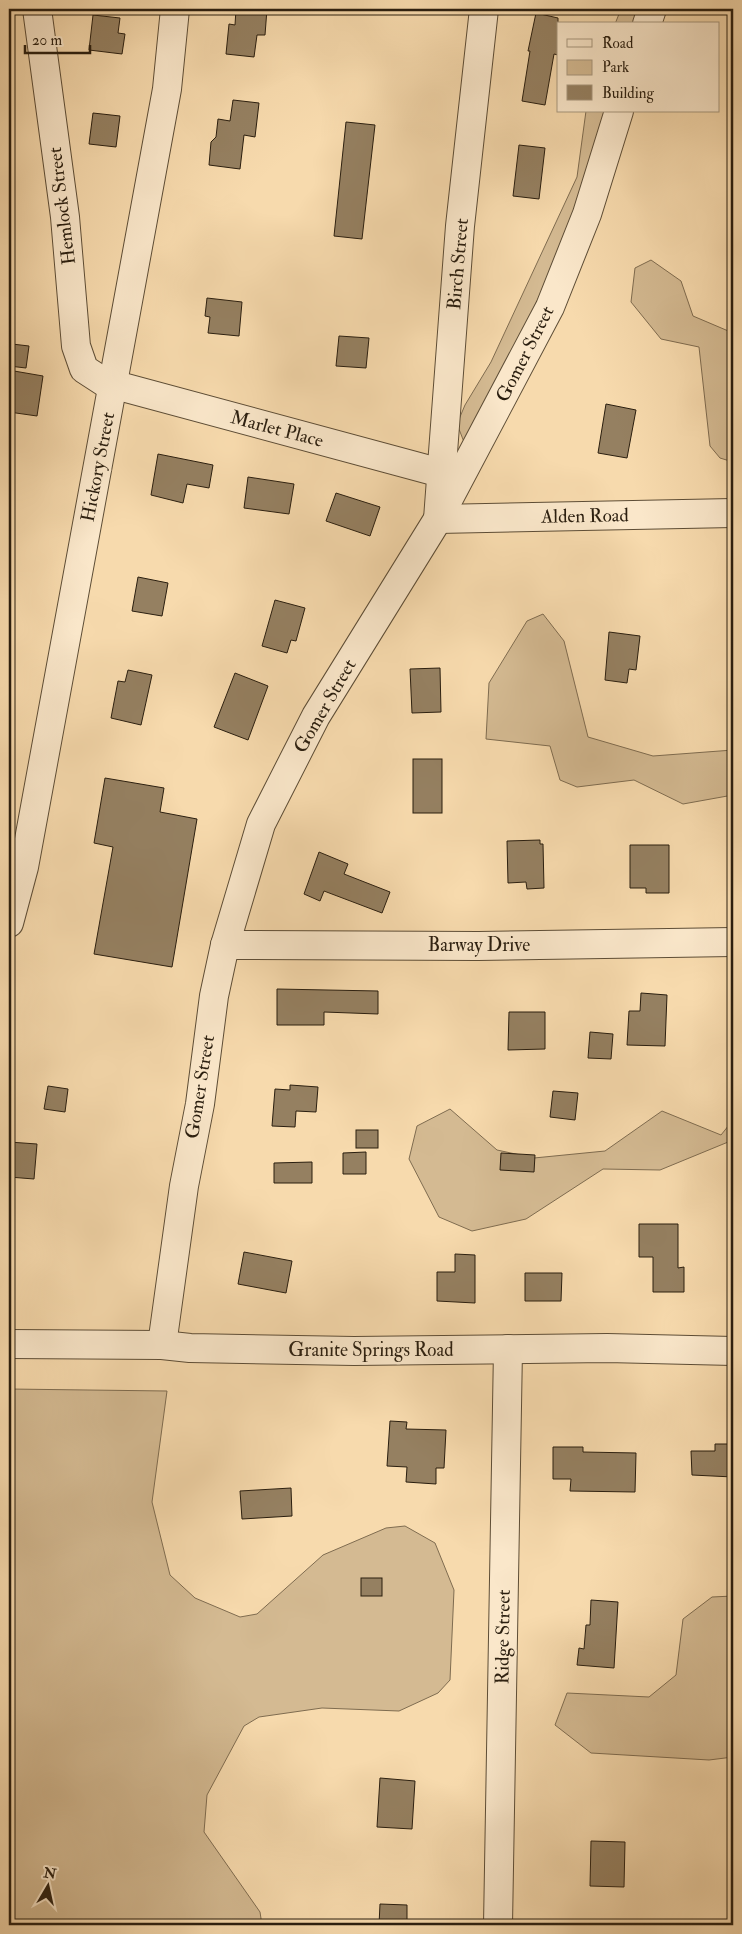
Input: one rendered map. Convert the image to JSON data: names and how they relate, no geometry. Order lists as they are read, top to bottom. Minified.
{"streets":{"street":["Hemlock Street","Birch Street","Gomer Street","Marlet Place","Hickory Street","Alden Road","Barway Drive","Granite Springs Road","Ridge Street"]},"crossings":[["Hemlock Street","Marlet Place"],["Hemlock Street","Hickory Street"],["Birch Street","Gomer Street"],["Birch Street","Marlet Place"],["Birch Street","Alden Road"],["Gomer Street","Alden Road"],["Gomer Street","Barway Drive"],["Gomer Street","Granite Springs Road"],["Marlet Place","Hickory Street"],["Granite Springs Road","Ridge Street"]],"legend":["Road","Park","Building"],"scale_bar":"20 m","north":"top"}
